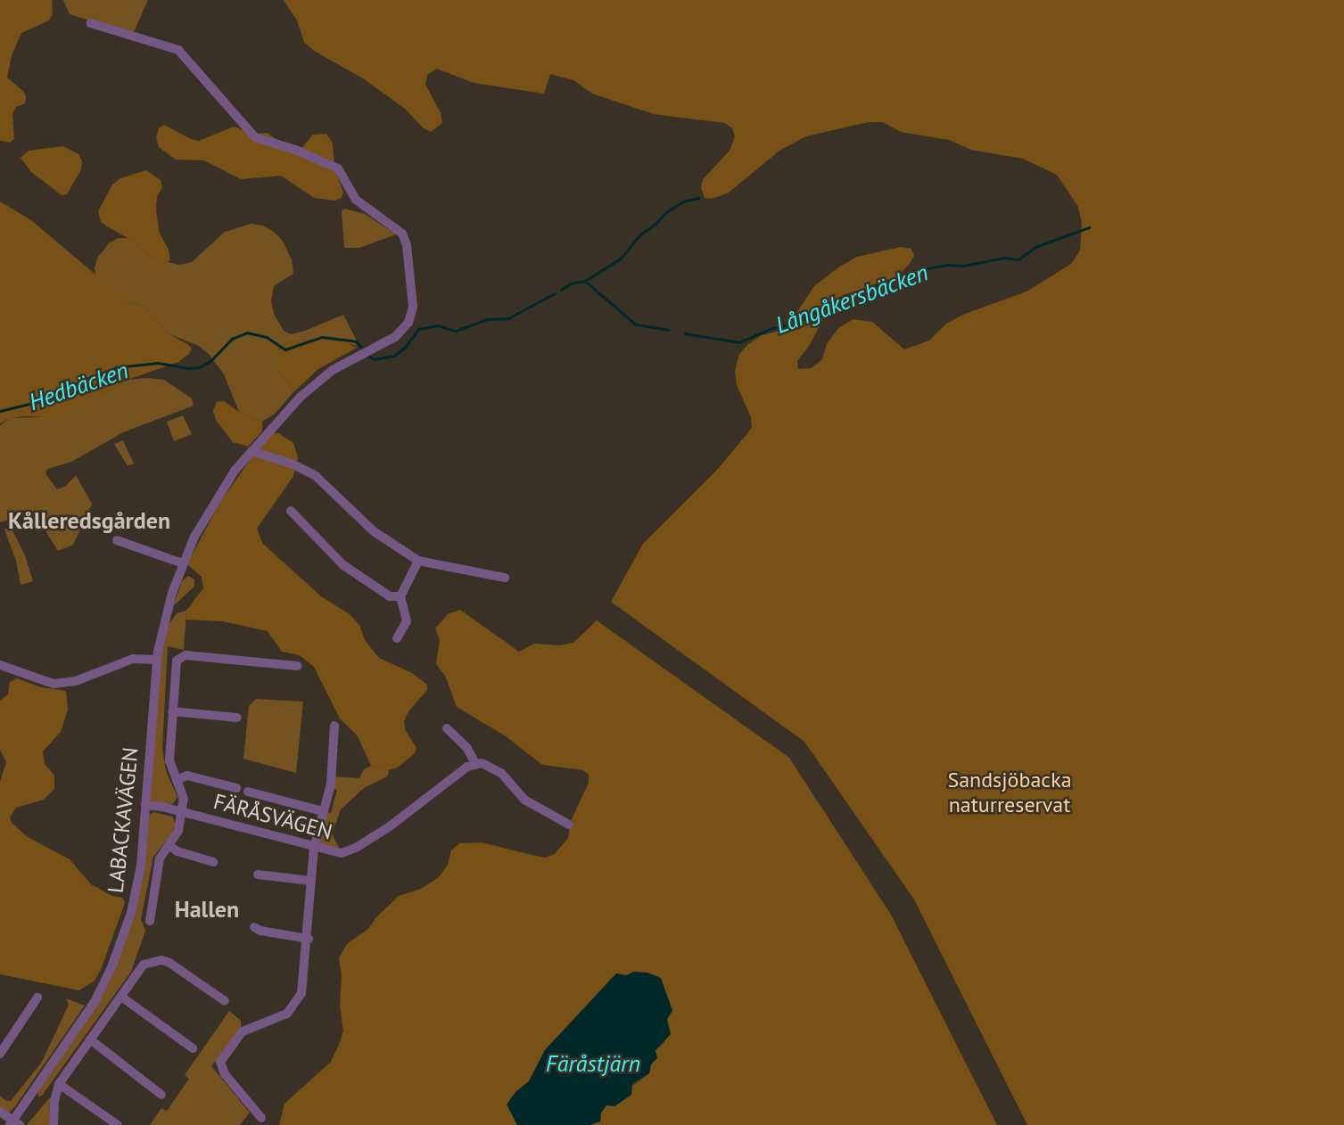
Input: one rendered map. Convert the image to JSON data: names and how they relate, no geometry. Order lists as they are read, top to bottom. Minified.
{"streets":{"street":["FÄRÅSVÄGEN","LABACKAVÄGEN"]},"crossings":[["FÄRÅSVÄGEN","LABACKAVÄGEN"]],"districts":["Kålleredsgården","Hallen"],"water":["Långåkersbäcken","Hedbäcken","Färåstjärn"],"parks":["Sandsjöbacka naturreservat"]}
